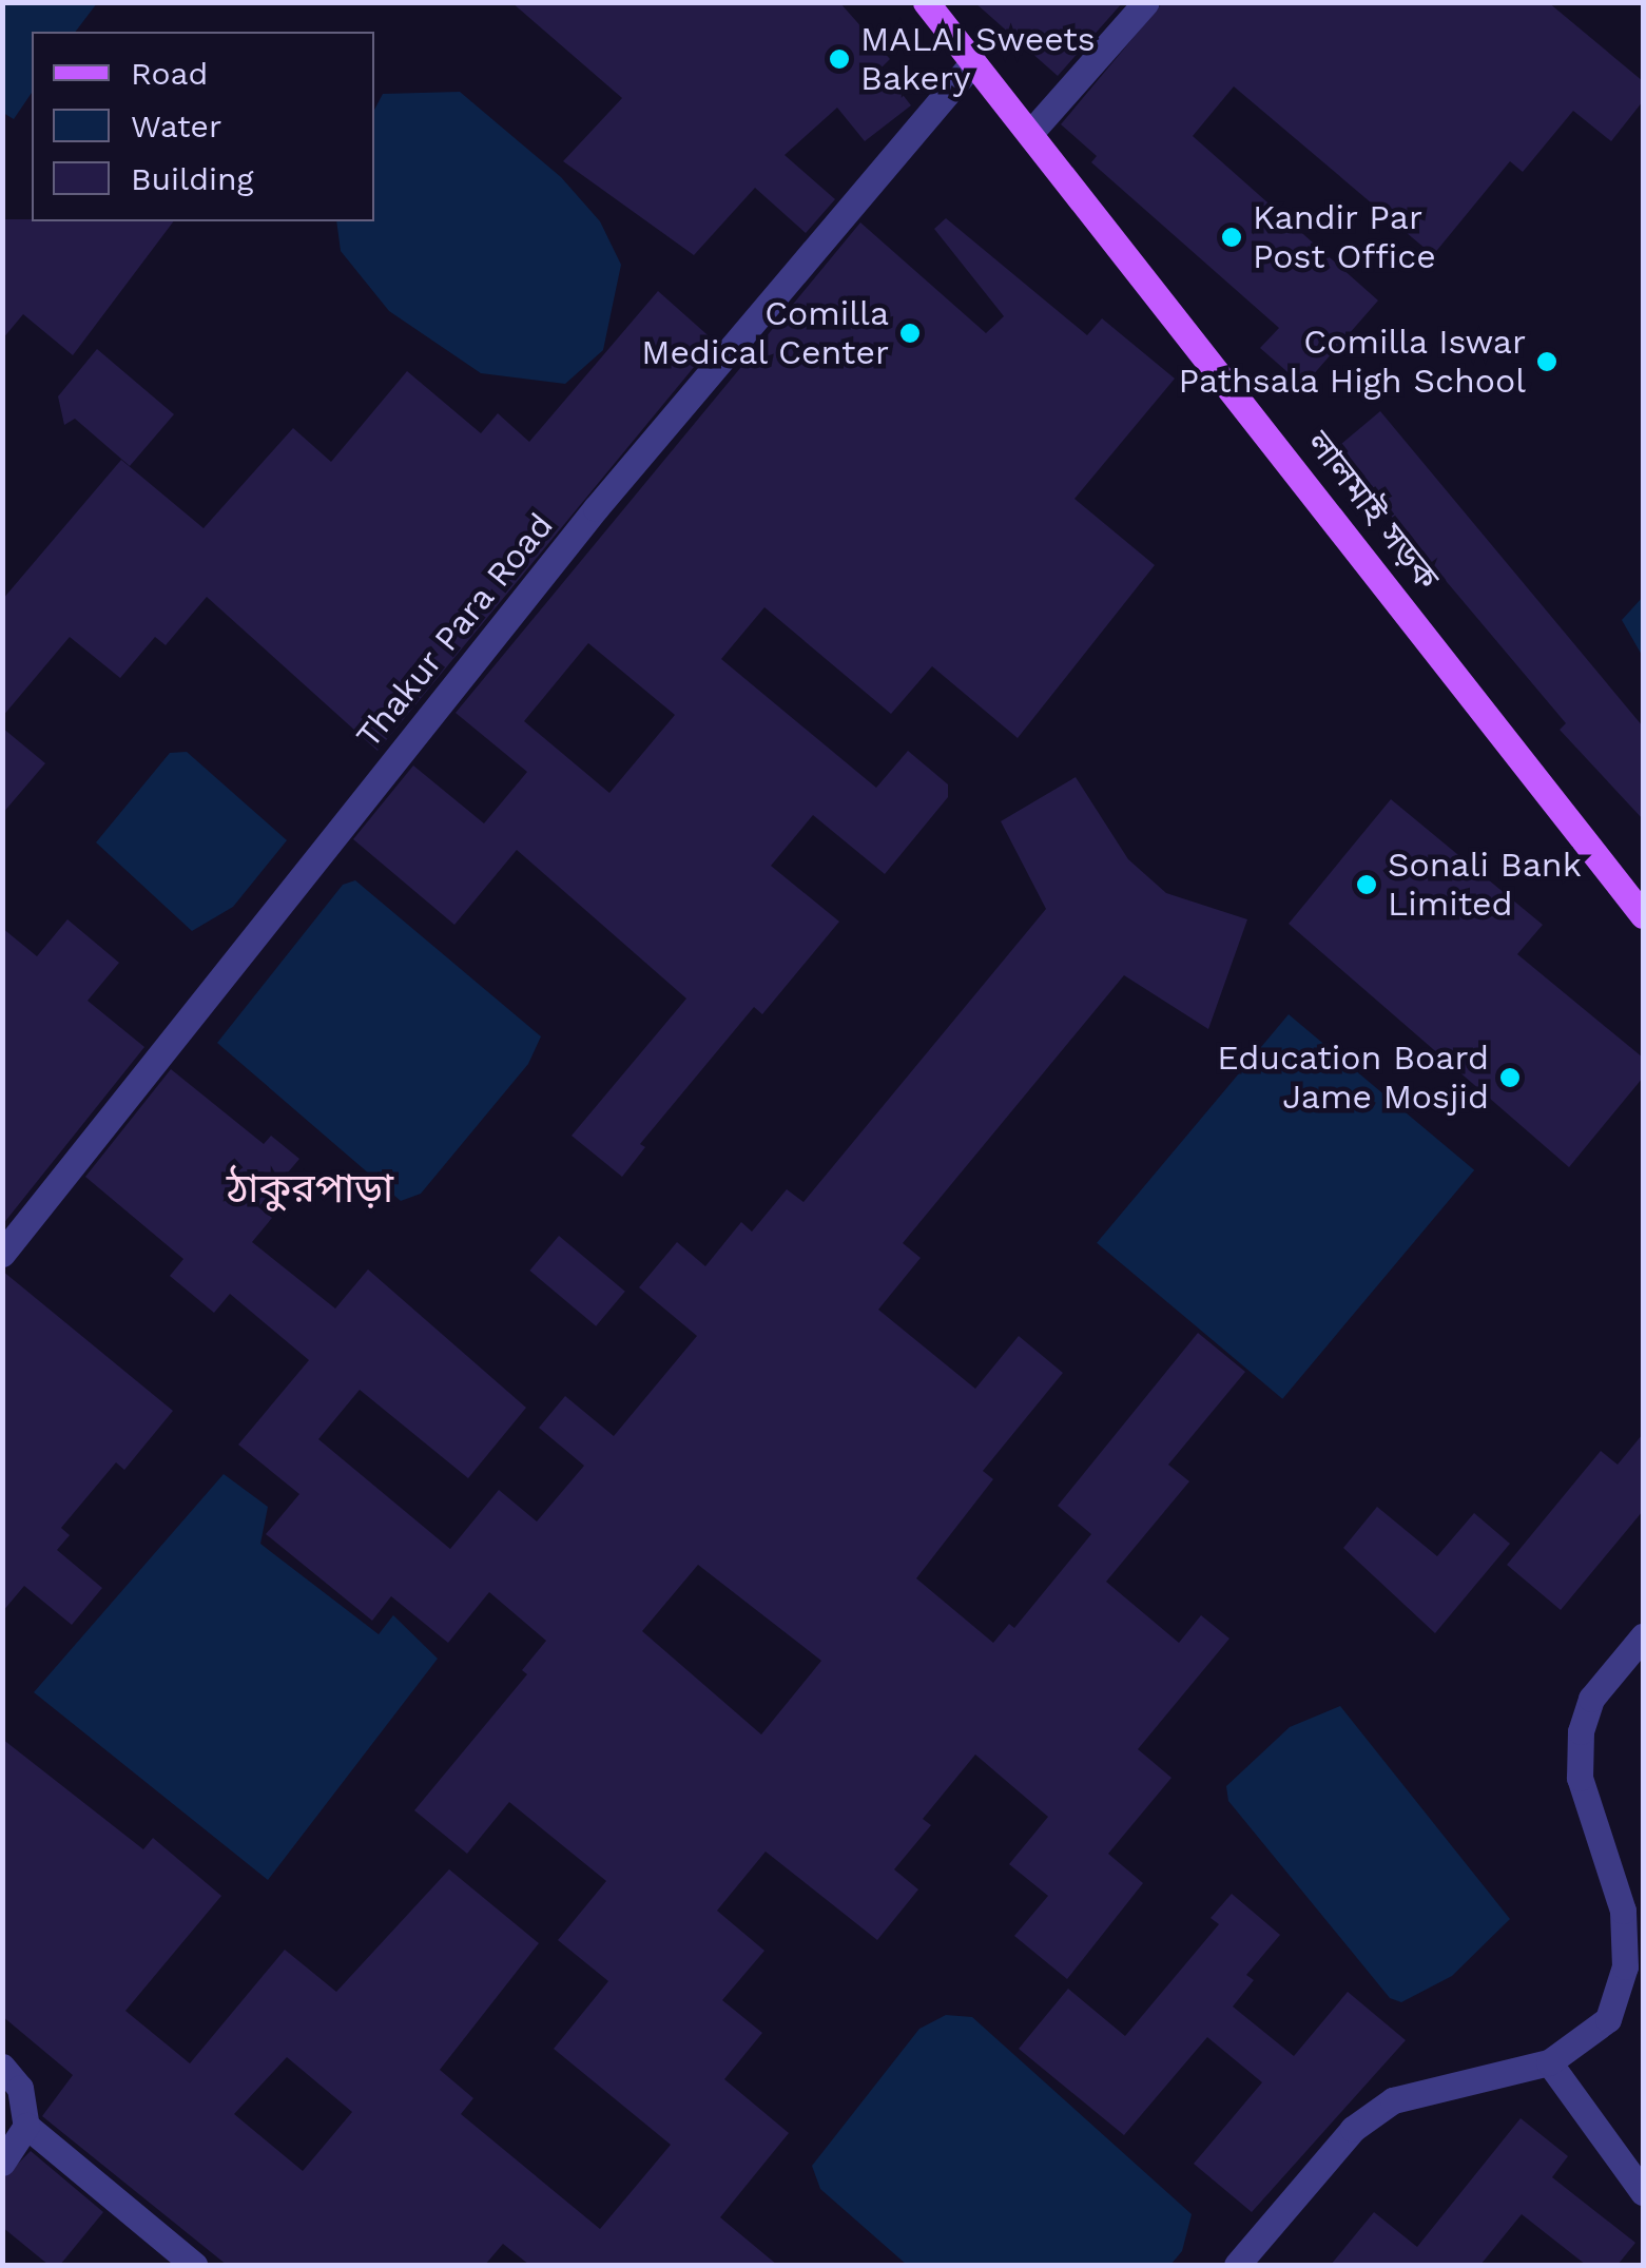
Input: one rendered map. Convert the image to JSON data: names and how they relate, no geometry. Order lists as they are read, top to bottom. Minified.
{"streets":{"main road":["লালমাই সড়ক"],"street":["Thakur Para Road"]},"crossings":[["লালমাই সড়ক","Thakur Para Road"]],"districts":["ঠাকুরপাড়া"],"places":["MALAI Sweets Bakery","Kandir Par Post Office","Comilla Medical Center","Comilla Iswar Pathsala High School","Sonali Bank Limited","Education Board Jame Mosjid"],"legend":["Road","Water","Building"]}
